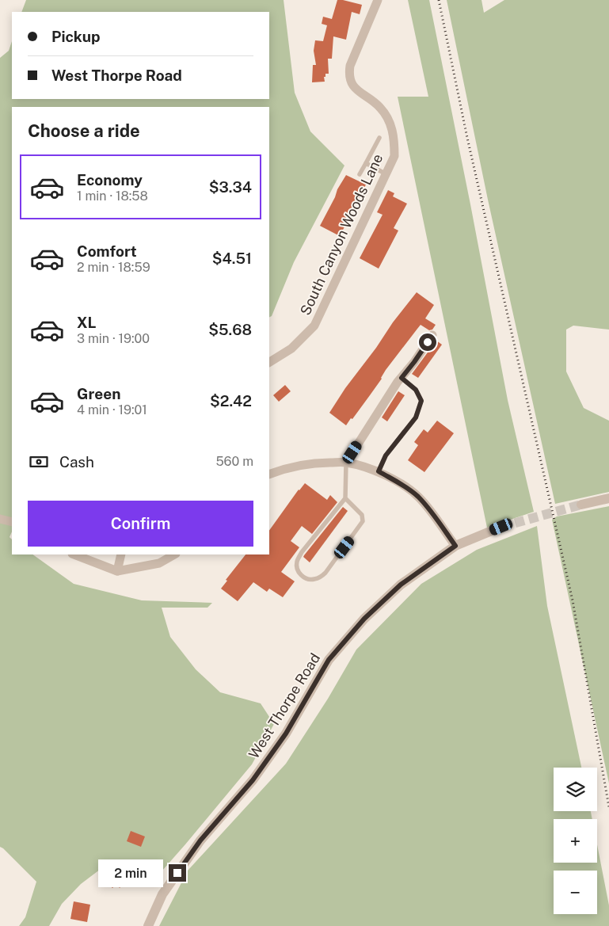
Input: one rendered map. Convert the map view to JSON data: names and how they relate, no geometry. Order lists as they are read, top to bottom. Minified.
{"streets":{"street":["South Canyon Woods Lane","West Thorpe Road"]},"page":{"banner":["Pickup","West Thorpe Road"],"heading":"Choose a ride","list":[{"name":"Economy","note":"1 min · 18:58","value":"$3.34"},{"name":"Comfort","note":"2 min · 18:59","value":"$4.51"},{"name":"XL","note":"3 min · 19:00","value":"$5.68"},{"name":"Green","note":"4 min · 19:01","value":"$2.42"}],"pay":["Cash","560 m"],"buttons":"Confirm","map_buttons":["+","−"],"bubble":"2 min"}}
